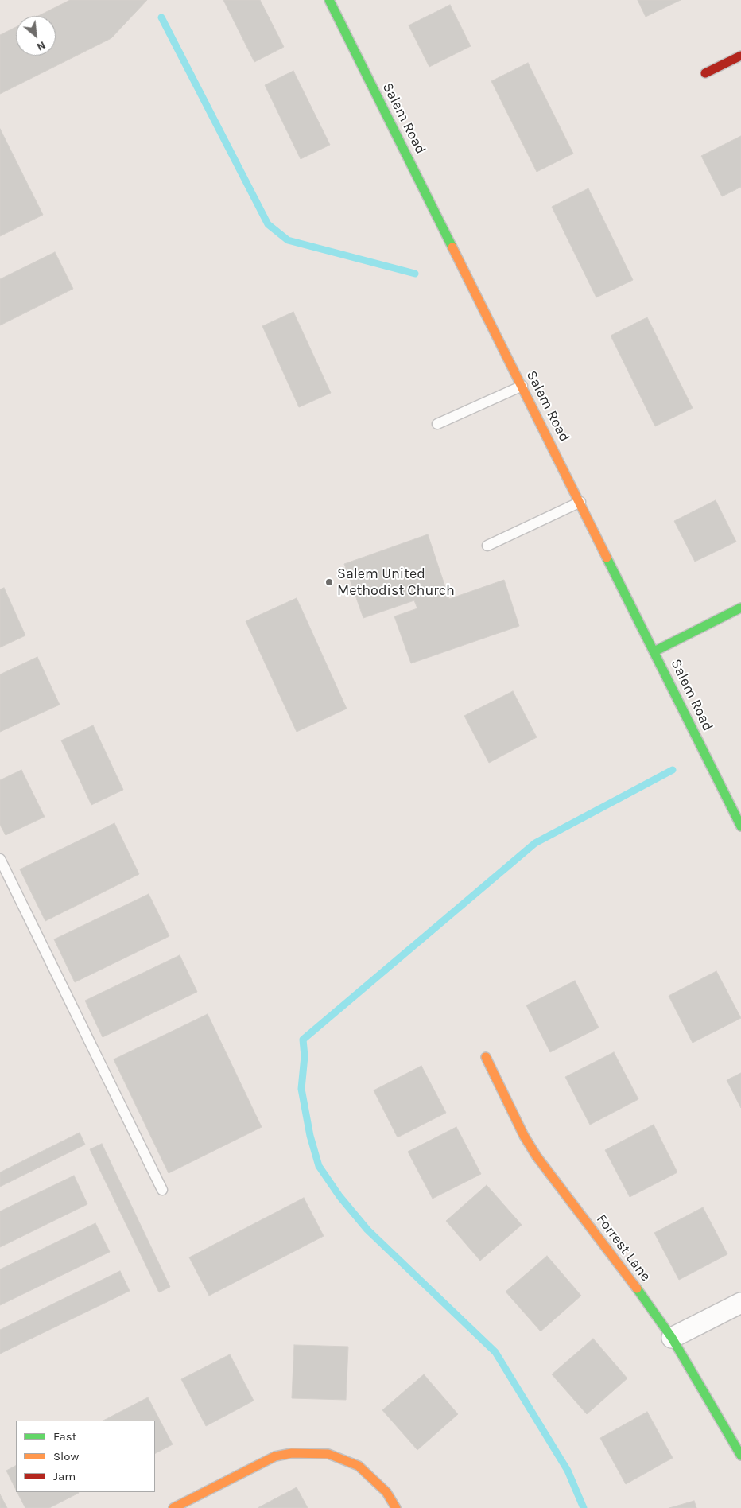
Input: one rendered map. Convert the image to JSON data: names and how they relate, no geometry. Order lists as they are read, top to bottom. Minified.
{"streets":{"main road":["Salem Road","Forrest Lane"]},"places":["Salem United Methodist Church"],"legend":["Fast","Slow","Jam"],"north":"bottom right"}
